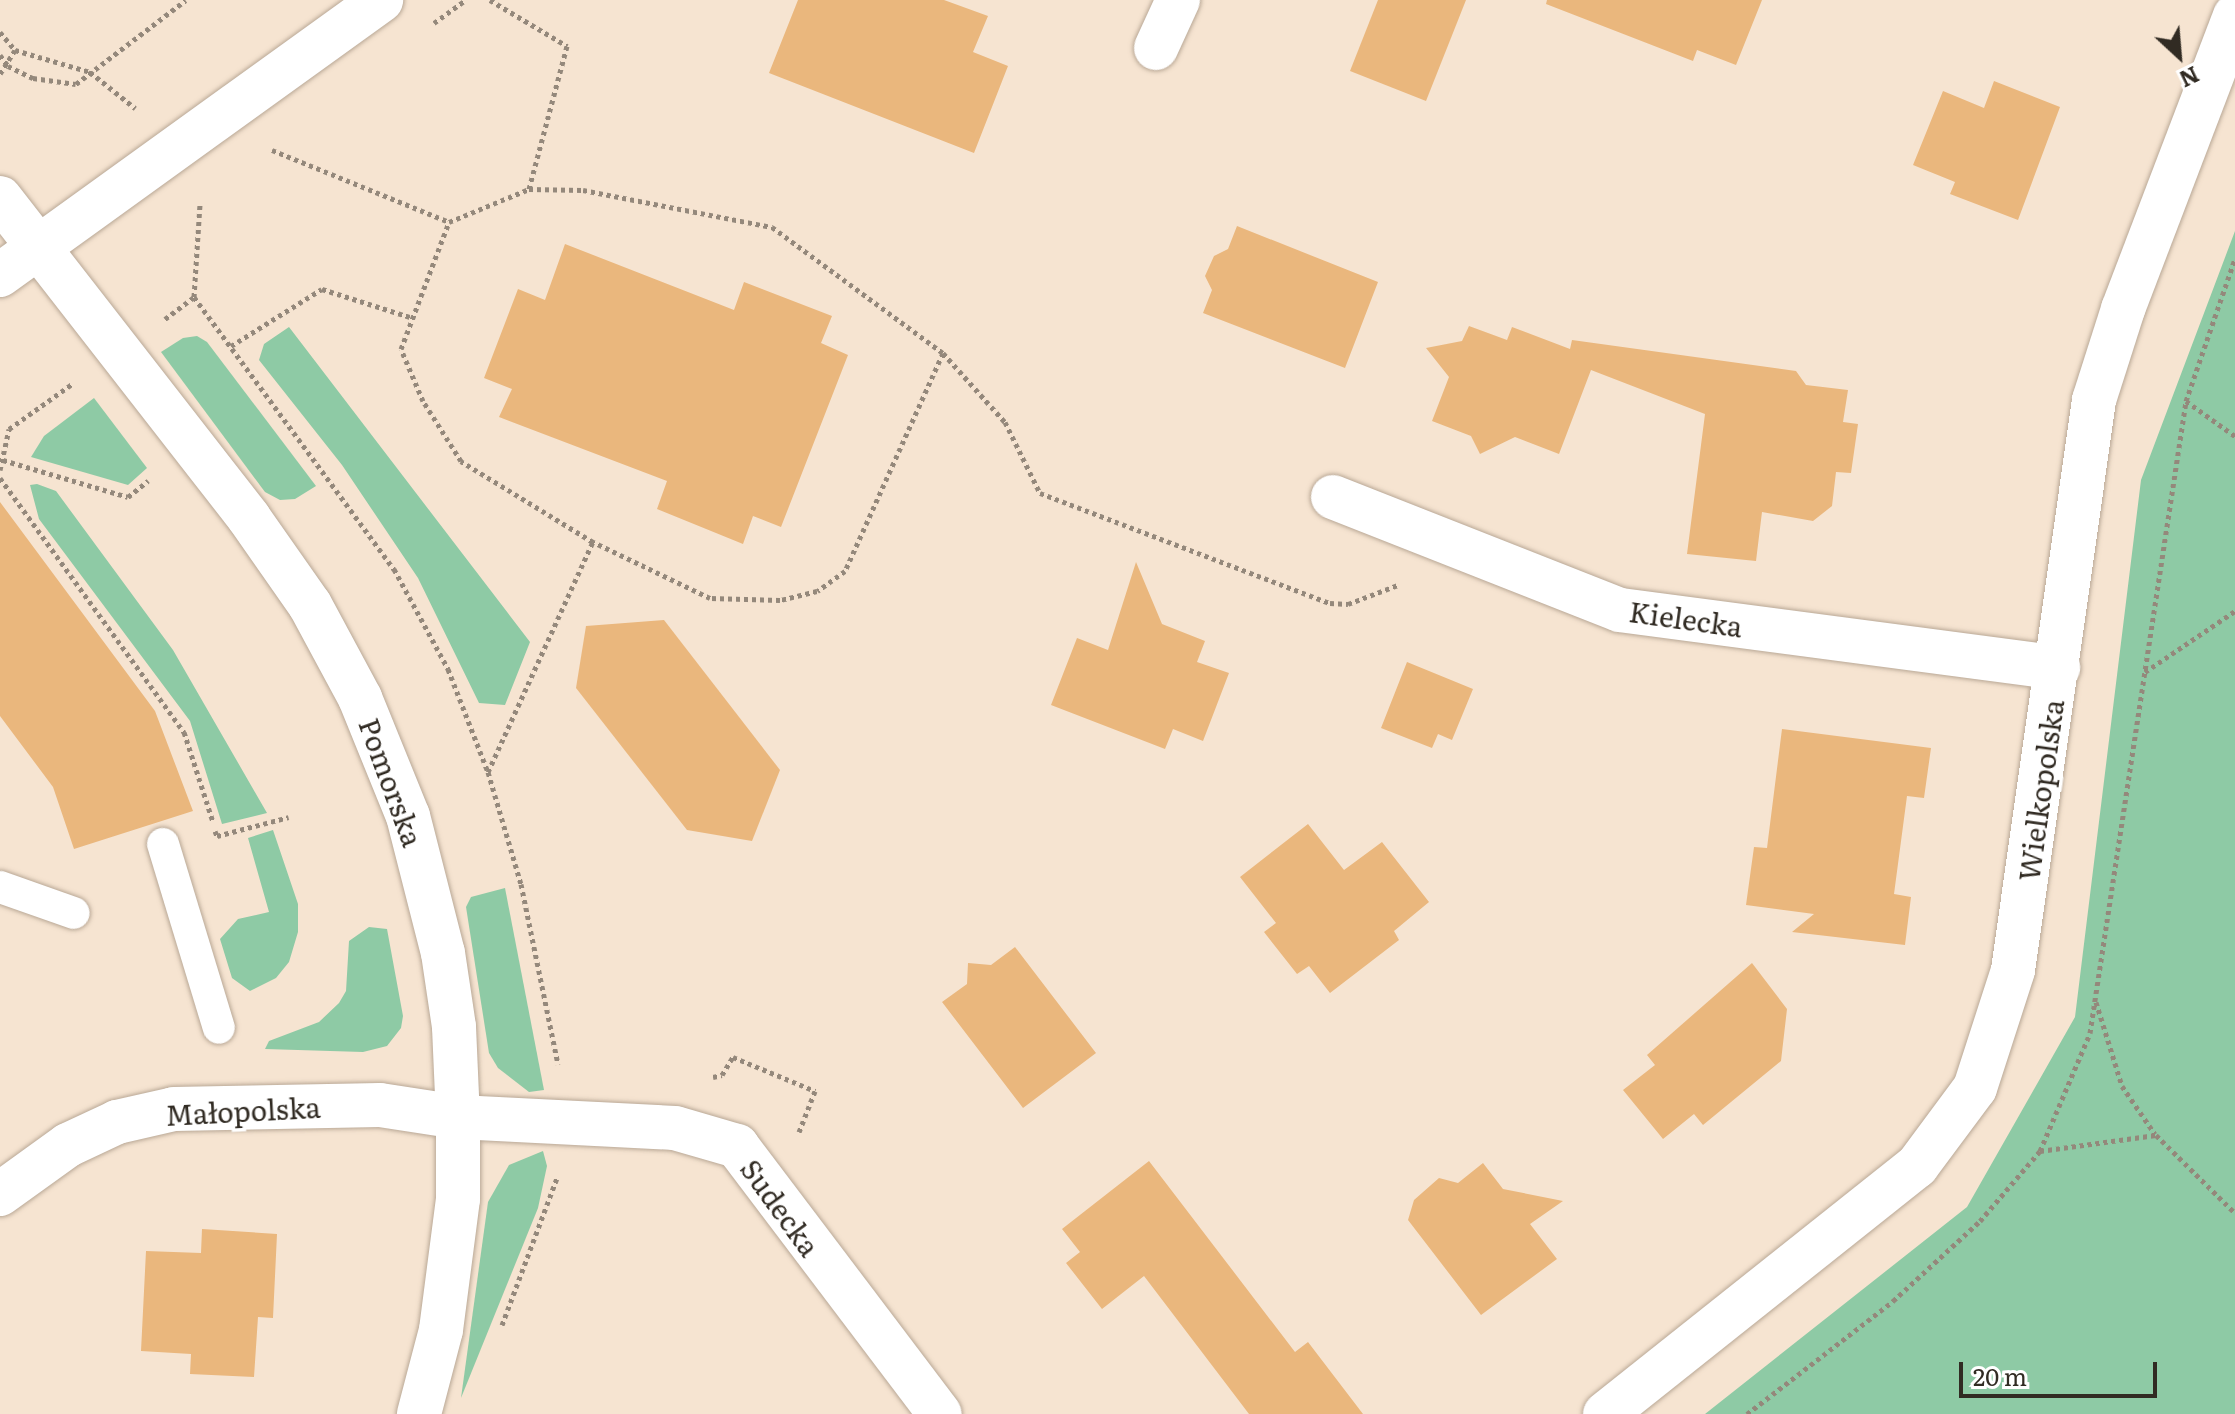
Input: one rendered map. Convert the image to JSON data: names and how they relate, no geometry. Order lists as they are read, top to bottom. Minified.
{"streets":{"street":["Kielecka","Pomorska","Wielkopolska","Małopolska","Sudecka"]},"crossings":[["Kielecka","Wielkopolska"],["Pomorska","Małopolska"],["Pomorska","Sudecka"],["Małopolska","Sudecka"]],"scale_bar":"20 m","north":"bottom right"}
